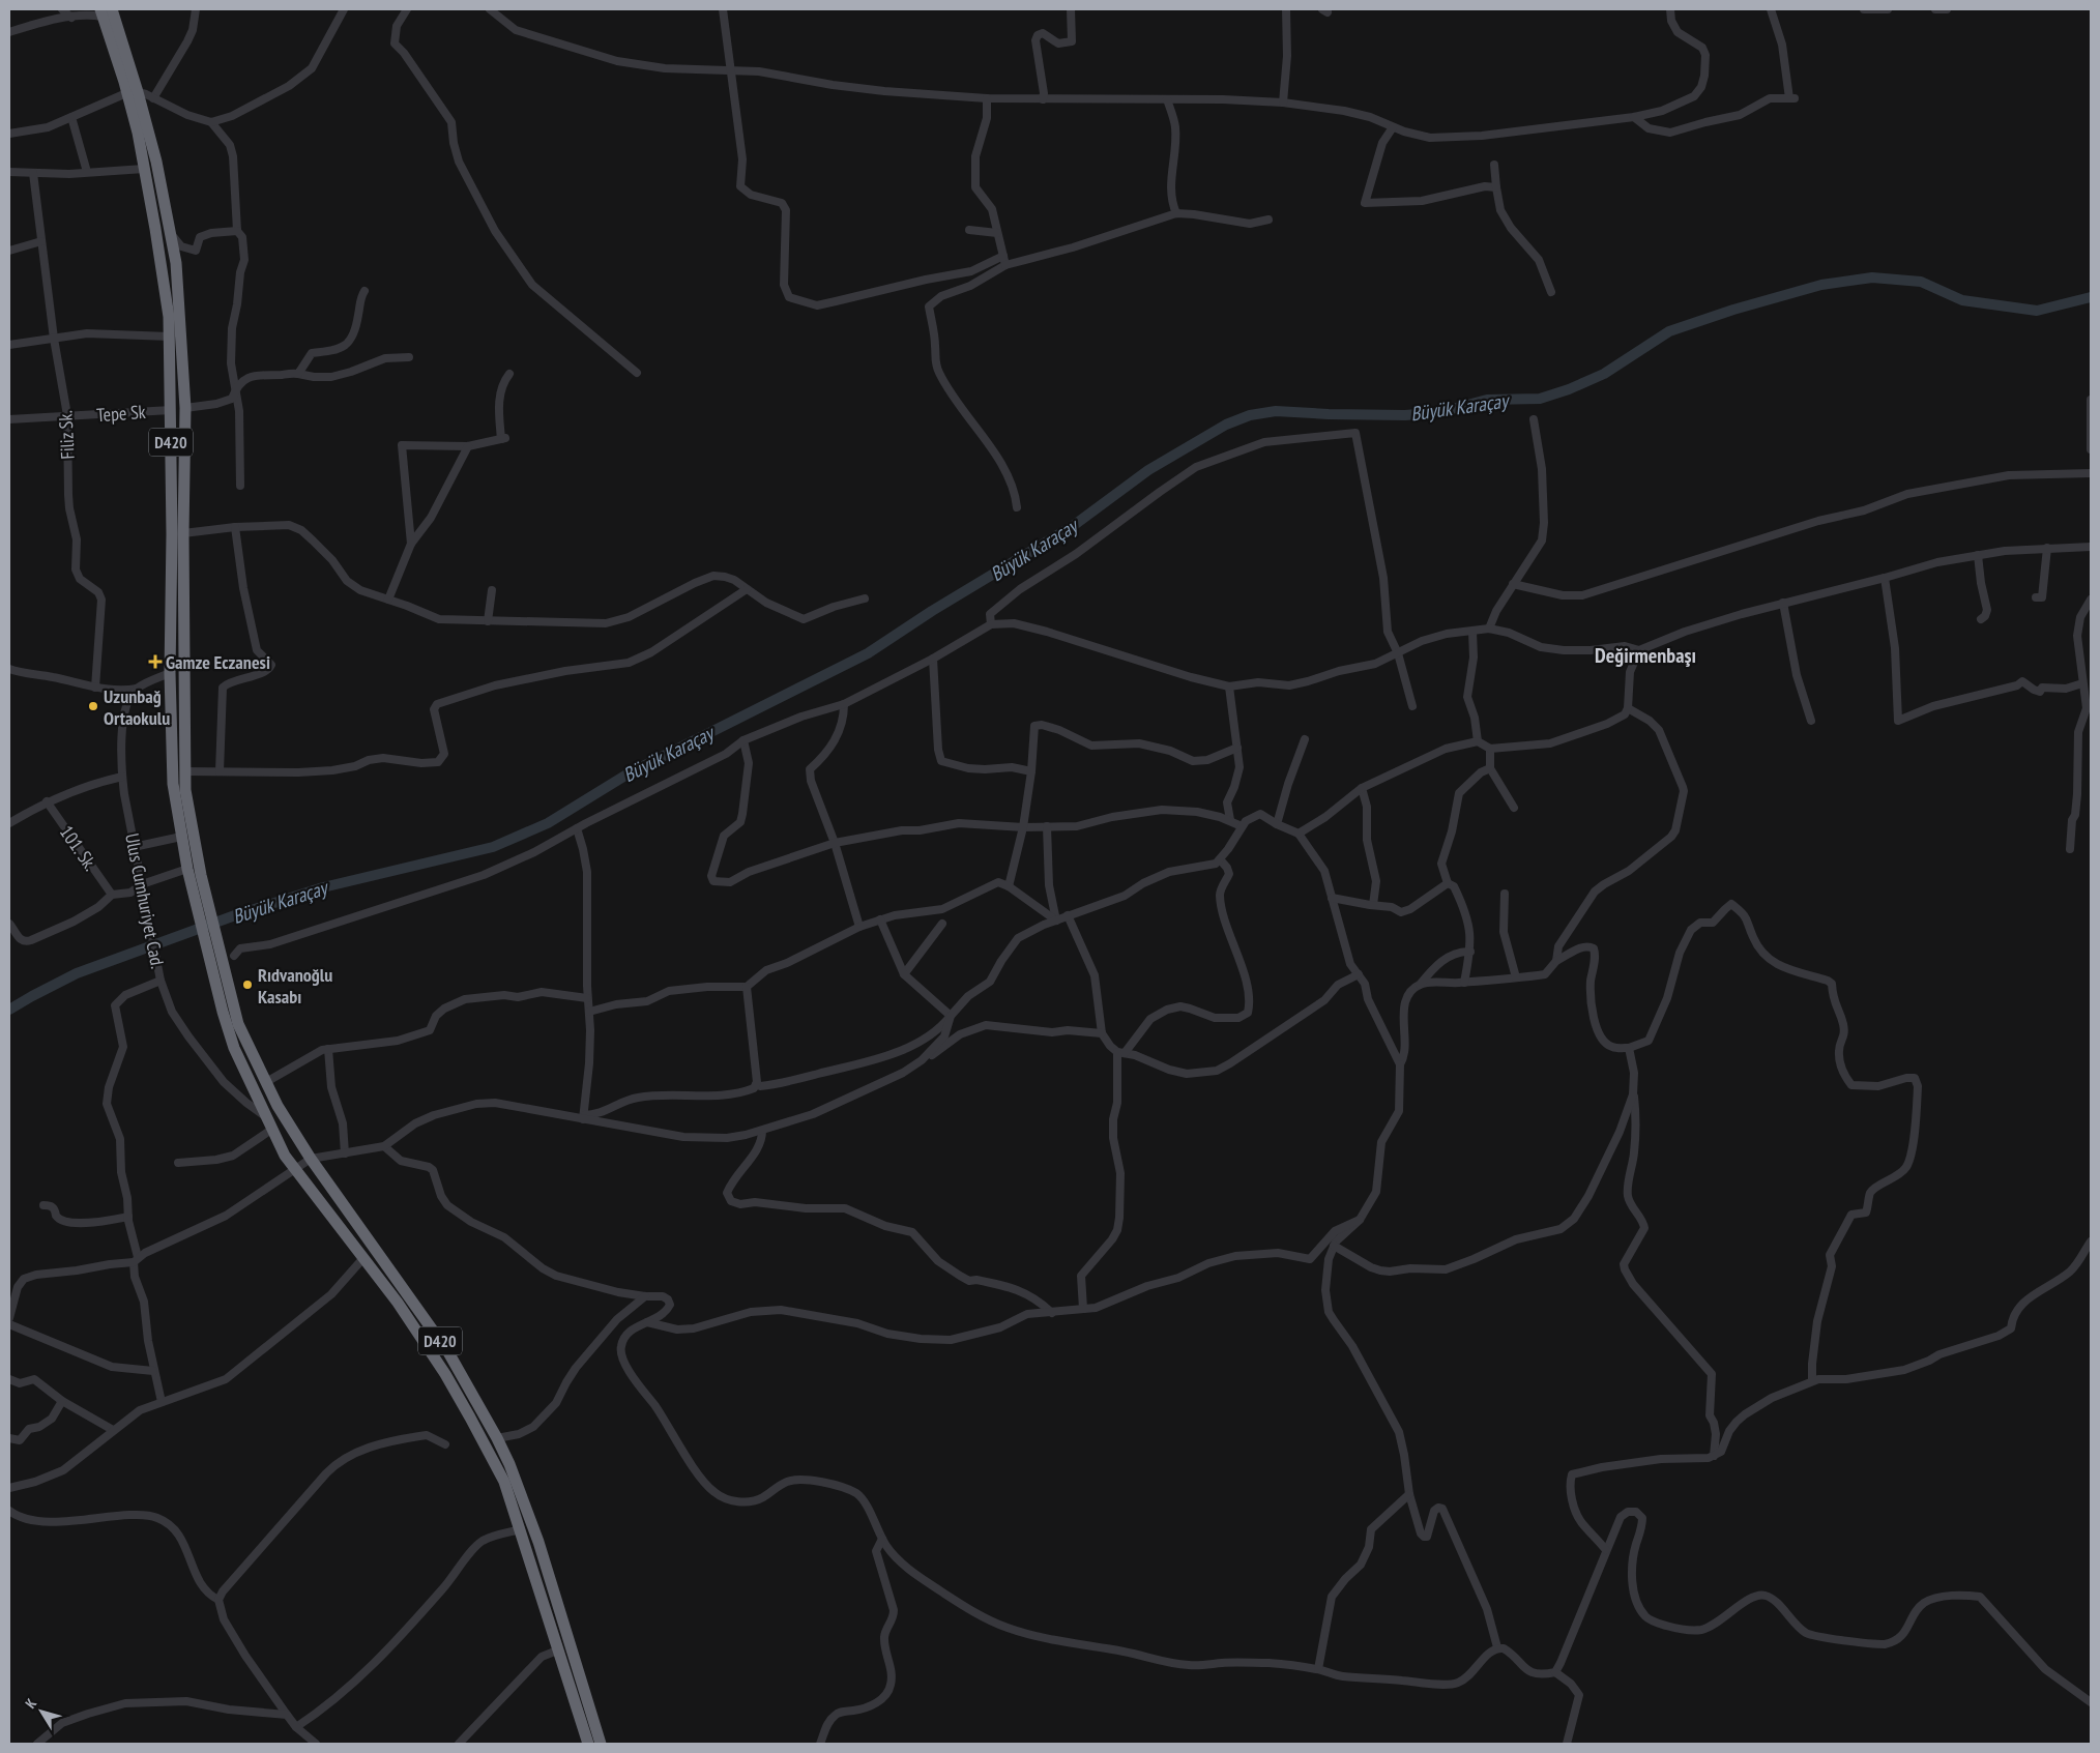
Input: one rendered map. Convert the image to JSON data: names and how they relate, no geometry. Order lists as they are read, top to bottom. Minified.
{"streets":{"highway":["D420"],"street":["Tepe Sk","Filiz Sk.","101. Sk.","Ulus Cumhuriyet Cad."]},"crossings":[["Tepe Sk","Filiz Sk."],["Tepe Sk","D420"],["D420","Ulus Cumhuriyet Cad."]],"districts":["Değirmenbaşı"],"water":["Büyük Karaçay"],"places":{"health":["Gamze Eczanesi"],"other":["Uzunbağ Ortaokulu","Rıdvanoğlu Kasabı"]},"north":"top left"}
